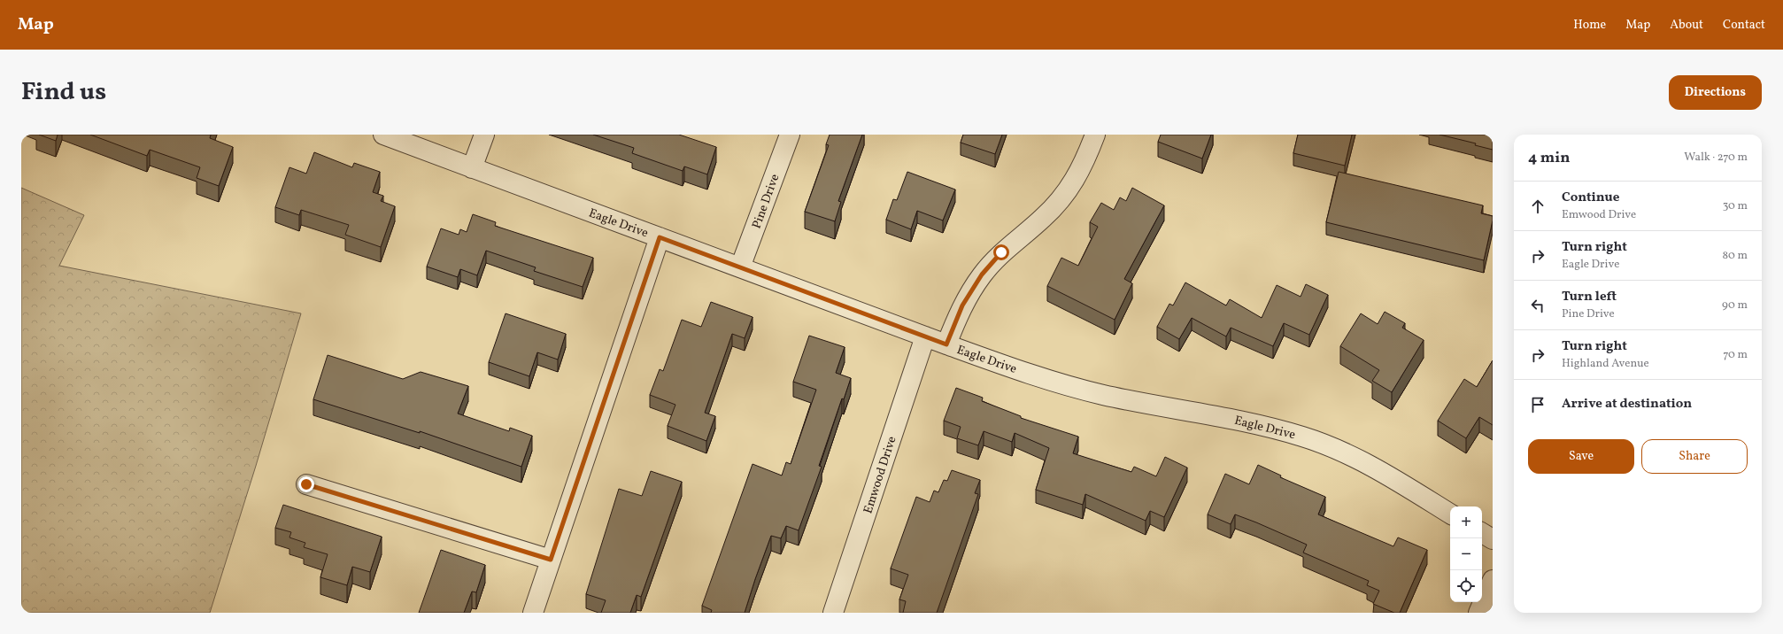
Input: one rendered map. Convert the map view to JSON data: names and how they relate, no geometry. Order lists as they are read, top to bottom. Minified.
{"streets":{"street":["Pine Drive","Eagle Drive","Emwood Drive"]},"crossings":[["Pine Drive","Eagle Drive"],["Eagle Drive","Emwood Drive"]],"page":{"header":"Map","nav":["Home","Map","About","Contact"],"title":"Find us","buttons":["Directions",["Save","Share"]],"heading":["4 min","Walk · 270 m"],"list":[["Continue","Emwood Drive","30 m"],["Turn right","Eagle Drive","80 m"],["Turn left","Pine Drive","90 m"],["Turn right","Highland Avenue","70 m"],"Arrive at destination"],"map_buttons":["+","−"]}}
